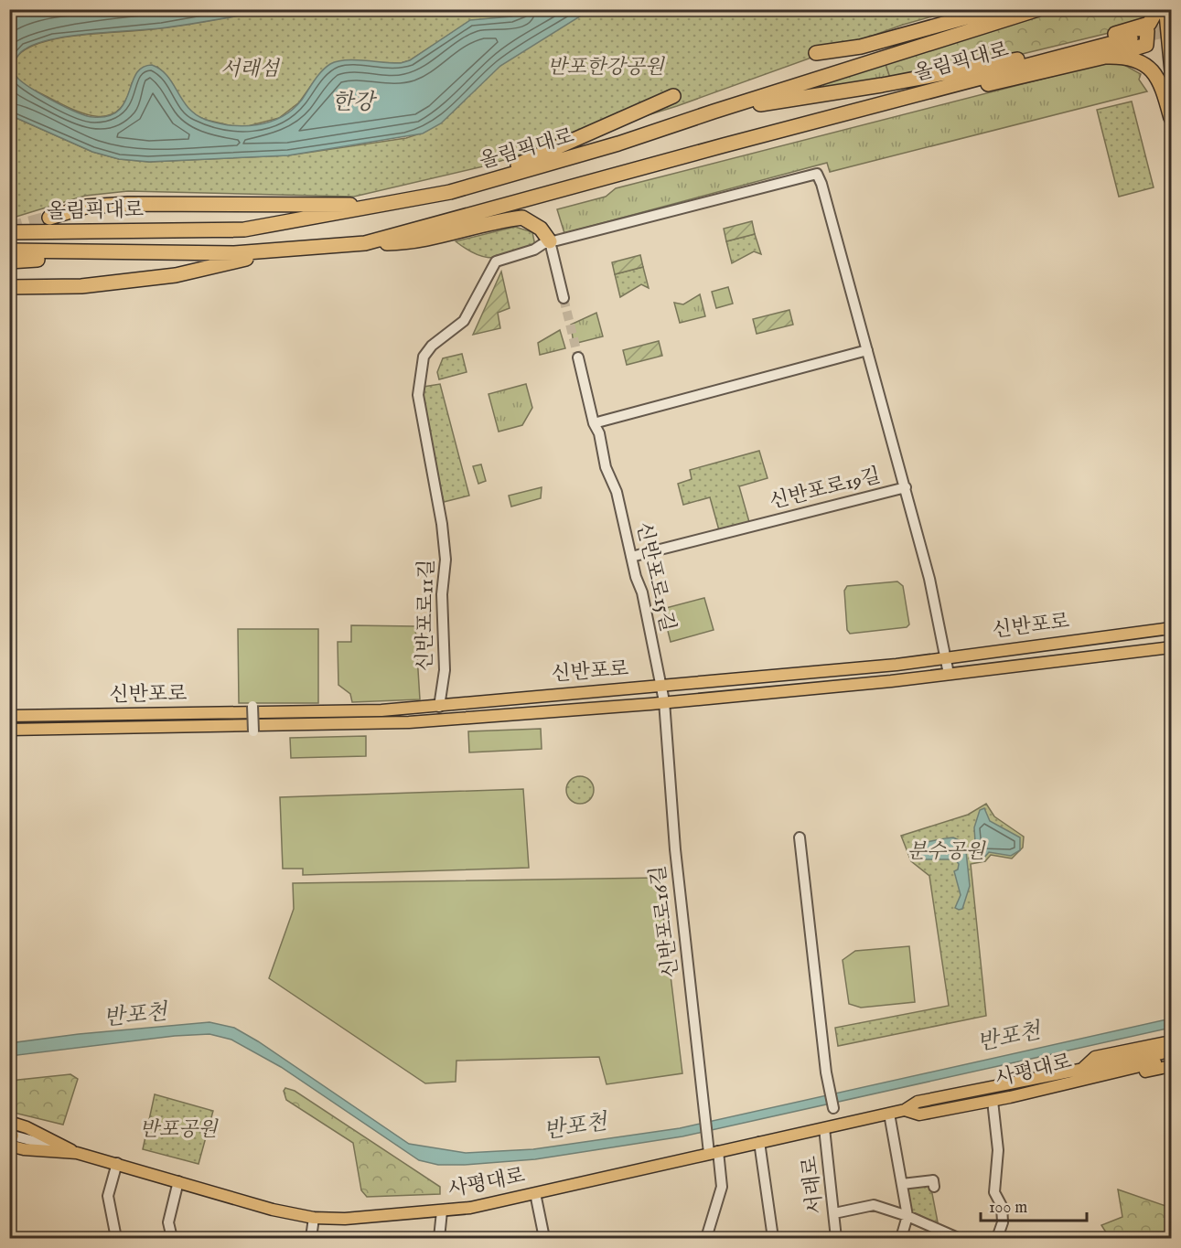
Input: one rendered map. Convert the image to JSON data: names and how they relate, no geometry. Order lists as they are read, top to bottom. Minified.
{"streets":{"highway":["올림픽대로"],"main road":["신반포로","사평대로"],"street":["신반포로19길","신반포로15길","신반포로11길","신반포로16길","서래로"]},"crossings":[["신반포로19길","신반포로15길"],["신반포로19길","신반포로"],["신반포로15길","신반포로"],["신반포로15길","신반포로16길"],["신반포로11길","신반포로"],["신반포로","신반포로16길"],["신반포로16길","사평대로"],["사평대로","서래로"]],"water":["한강","반포천"],"parks":["반포한강공원","서래섬","분수공원","반포공원"],"scale_bar":"100 m"}
